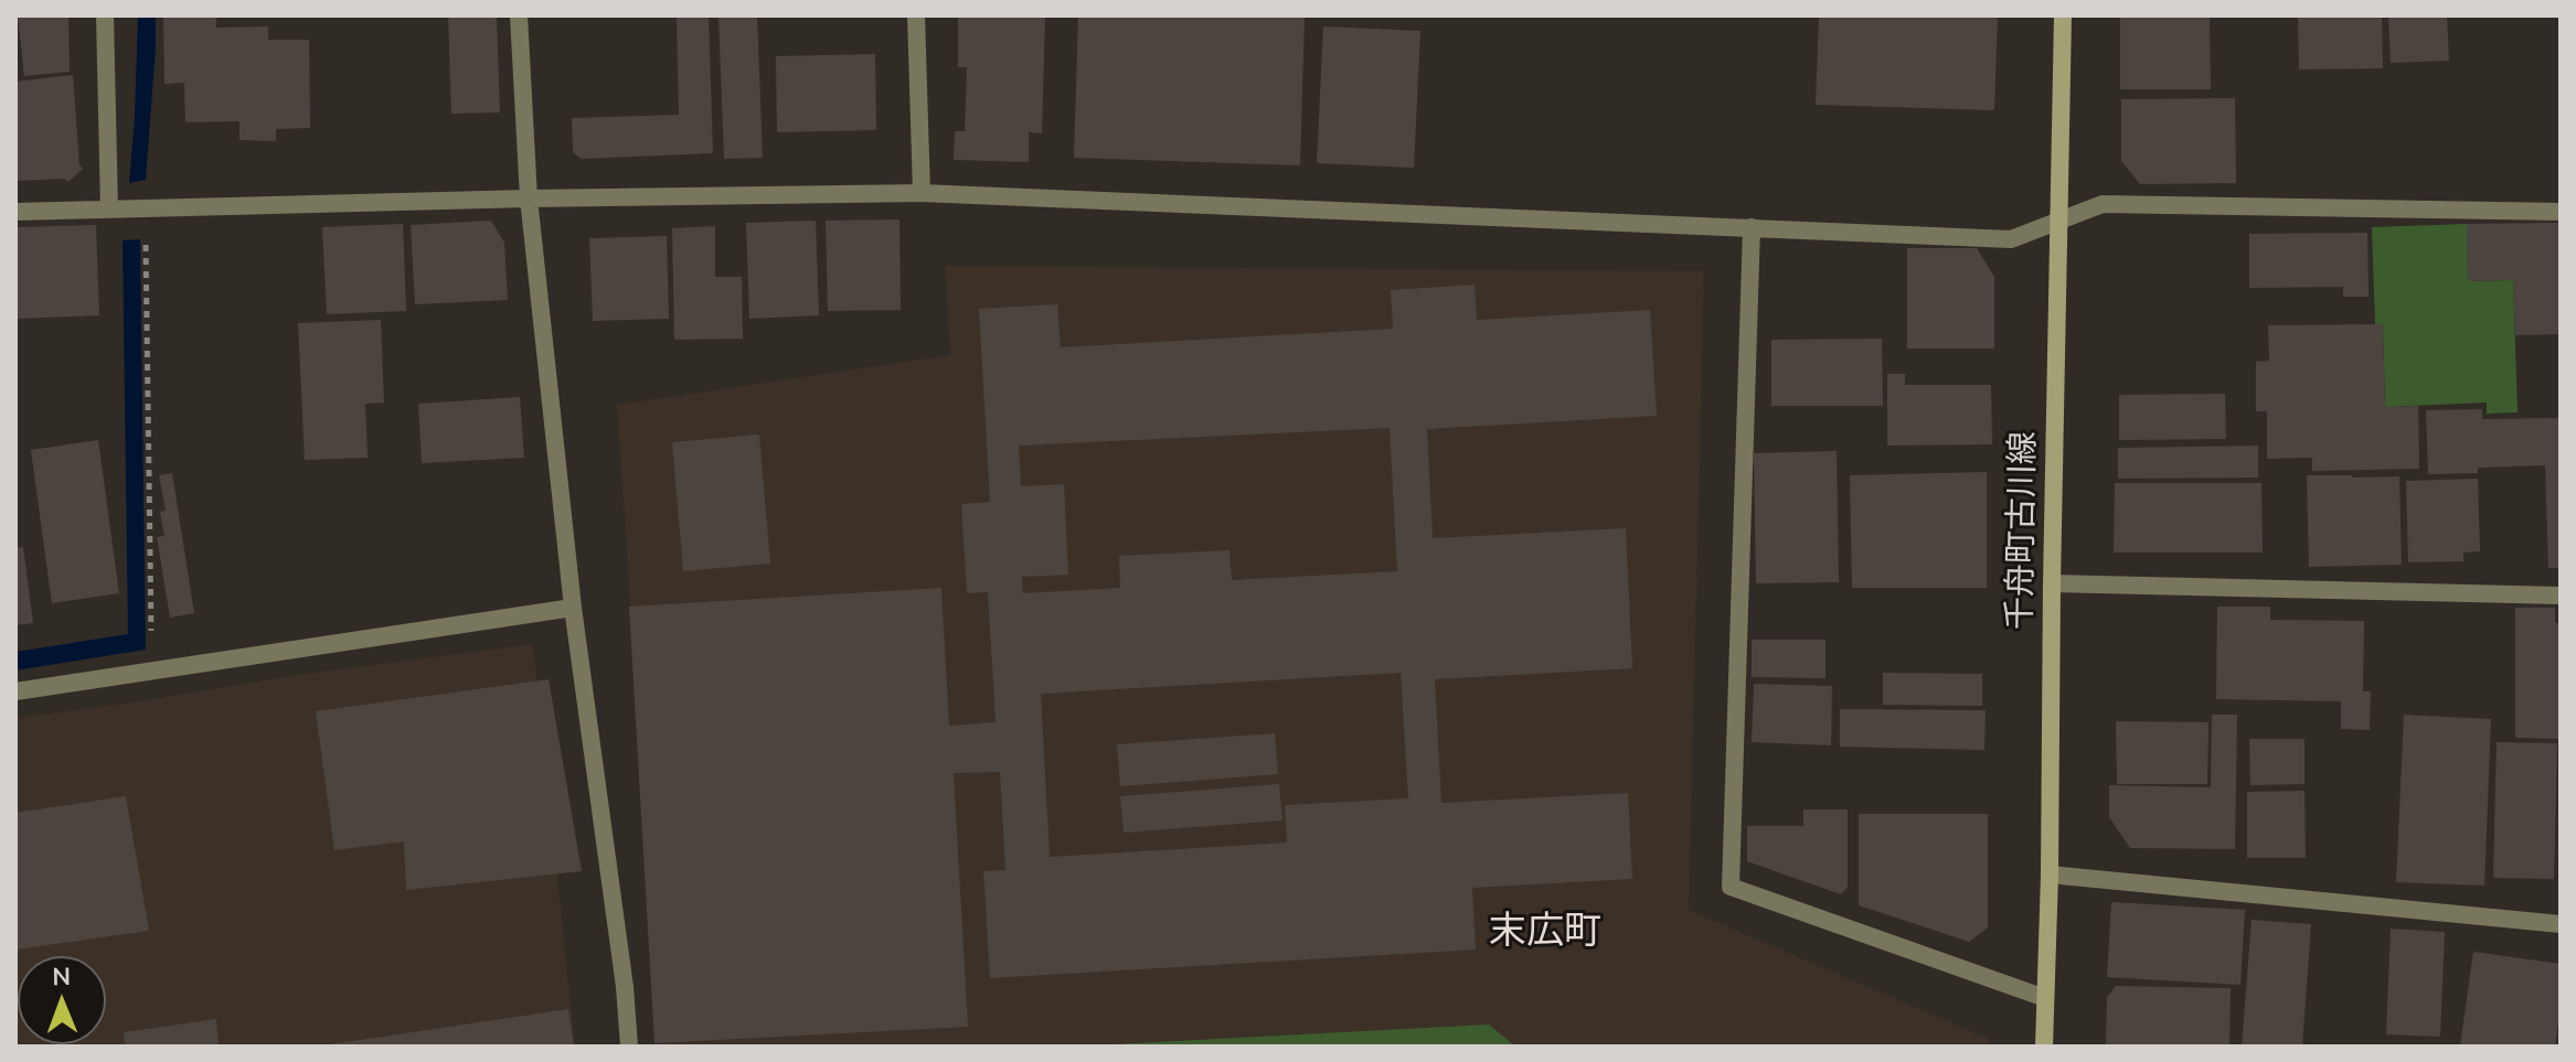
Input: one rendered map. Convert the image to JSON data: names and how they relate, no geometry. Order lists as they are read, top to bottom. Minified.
{"streets":{"street":["千舟町古川線"]},"districts":["末広町"],"north":"top"}
